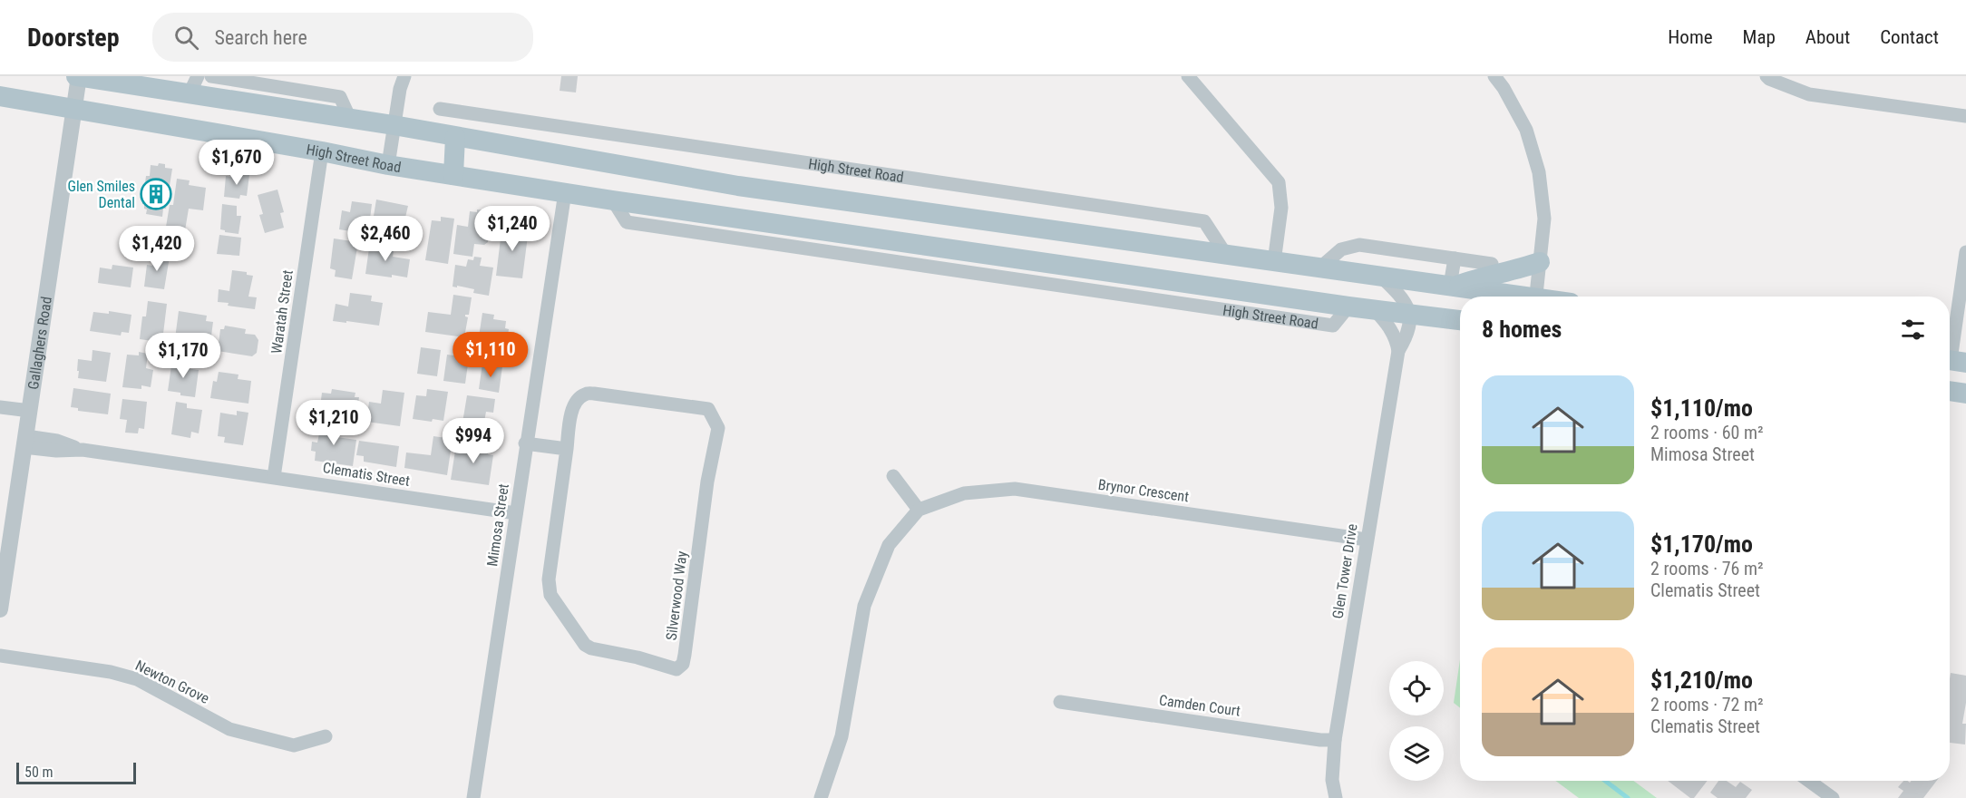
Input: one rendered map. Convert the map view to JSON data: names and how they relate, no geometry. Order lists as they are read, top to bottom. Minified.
{"streets":{"main road":["High Street Road"],"street":["Waratah Street","Gallaghers Road","Clematis Street","Brynor Crescent","Mimosa Street","Glen Tower Drive","Silverwood Way","Newton Grove","Camden Court"]},"crossings":[["High Street Road","Waratah Street"],["High Street Road","Gallaghers Road"],["High Street Road","Mimosa Street"],["High Street Road","Glen Tower Drive"],["Waratah Street","Clematis Street"],["Gallaghers Road","Clematis Street"],["Clematis Street","Mimosa Street"],["Brynor Crescent","Glen Tower Drive"],["Glen Tower Drive","Camden Court"]],"places":{"building":["Glen Smiles Dental"]},"scale_bar":"50 m","page":{"header":"Doorstep","search":"Search here","nav":["Home","Map","About","Contact"],"price":["$1,670","$1,240","$2,460","$1,420","$1,110","$1,170","$1,210","$994"],"heading":"8 homes","list":[{"name":"$1,110/mo","note":"2 rooms · 60 m² · Mimosa Street"},{"name":"$1,170/mo","note":"2 rooms · 76 m² · Clematis Street"},{"name":"$1,210/mo","note":"2 rooms · 72 m² · Clematis Street"}],"scale":"50 m"}}
